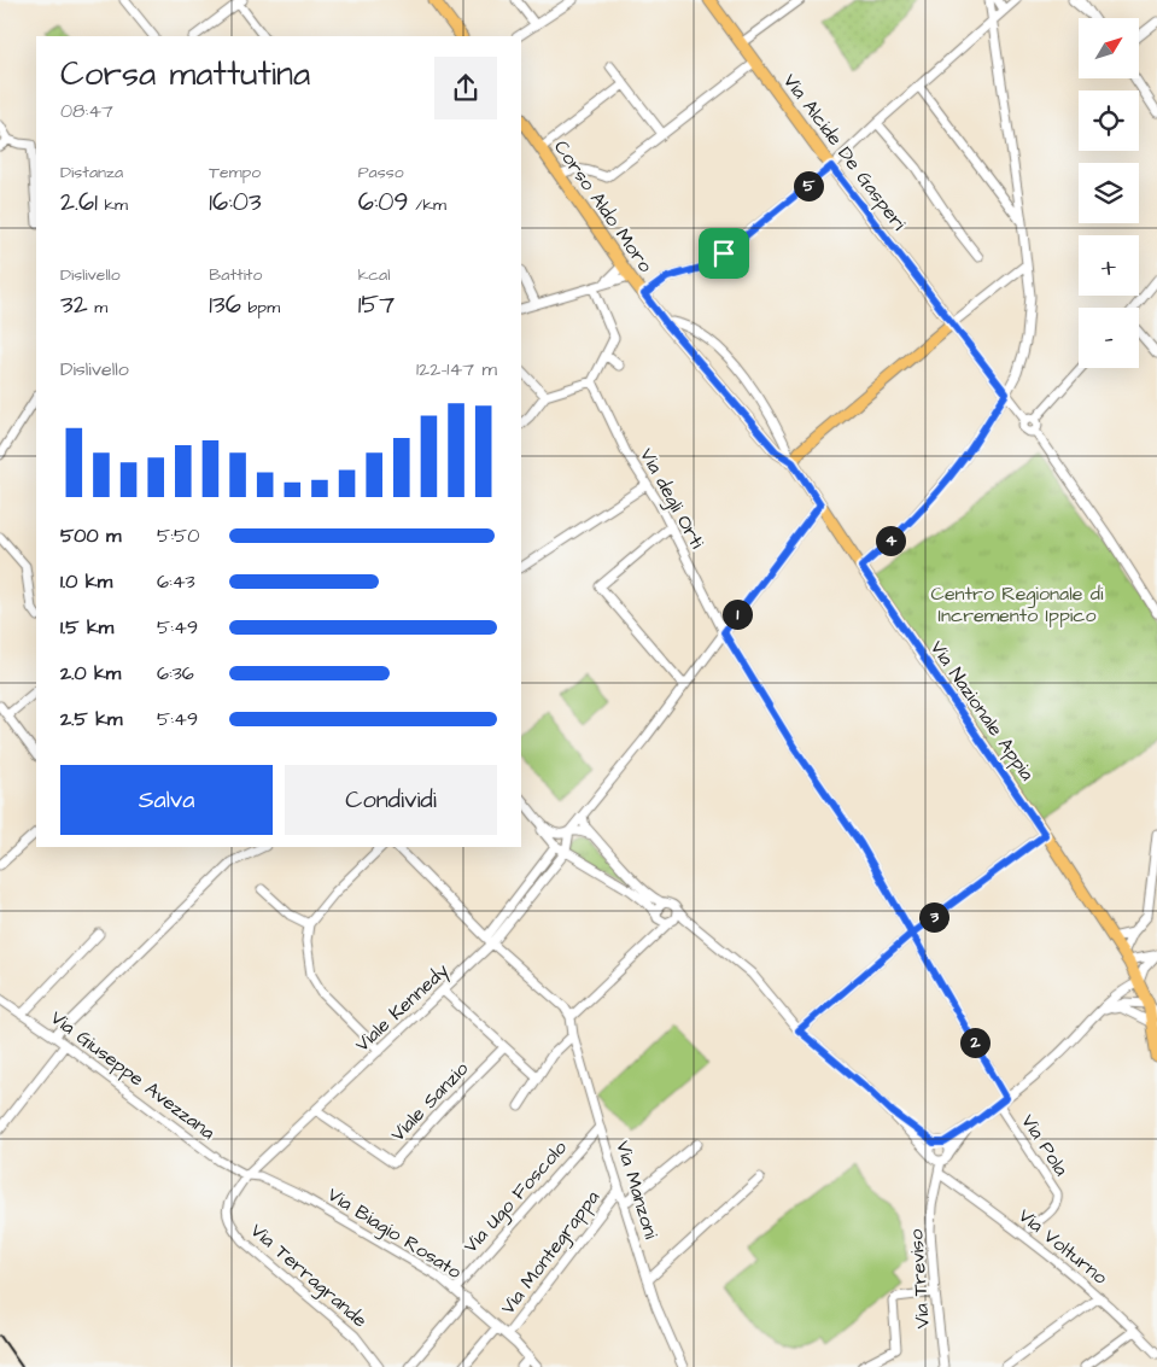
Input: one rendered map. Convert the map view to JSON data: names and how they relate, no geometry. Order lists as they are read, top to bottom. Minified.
{"streets":{"main road":["Via Alcide De Gasperi","Corso Aldo Moro","Via Nazionale Appia"],"street":["Via degli Orti","Viale Kennedy","Via Giuseppe Avezzana","Viale Sanzio","Via Pola","Via Manzoni","Via Ugo Foscolo","Via Biagio Rosato","Via Volturno","Via Montegrappa","Via Terragrande","Via Treviso"]},"crossings":[["Corso Aldo Moro","Via Nazionale Appia"],["Viale Kennedy","Via Giuseppe Avezzana"],["Viale Kennedy","Viale Sanzio"],["Viale Kennedy","Via Biagio Rosato"],["Viale Kennedy","Via Terragrande"],["Via Giuseppe Avezzana","Via Biagio Rosato"],["Via Giuseppe Avezzana","Via Terragrande"],["Via Manzoni","Via Ugo Foscolo"],["Via Manzoni","Via Montegrappa"],["Via Ugo Foscolo","Via Biagio Rosato"],["Via Biagio Rosato","Via Montegrappa"],["Via Biagio Rosato","Via Terragrande"],["Via Volturno","Via Treviso"]],"parks":["Centro Regionale di Incremento Ippico"],"north":"top right","page":{"map_buttons":["+","−"],"heading":["Corsa mattutina","08:47"],"stats":[["Distanza","2.61 km"],["Tempo","16:03"],["Passo","6:09 /km"],["Dislivello","32 m"],["Battito","136 bpm"],["kcal","157"]],"pins":["5","4","1","3","2"],"chart":["Dislivello","122–147 m"],"list":[{"name":"500 m","note":"5:50"},{"name":"1.0 km","note":"6:43"},{"name":"1.5 km","note":"5:49"},{"name":"2.0 km","note":"6:36"},{"name":"2.5 km","note":"5:49"}],"buttons":["Salva","Condividi"]}}
